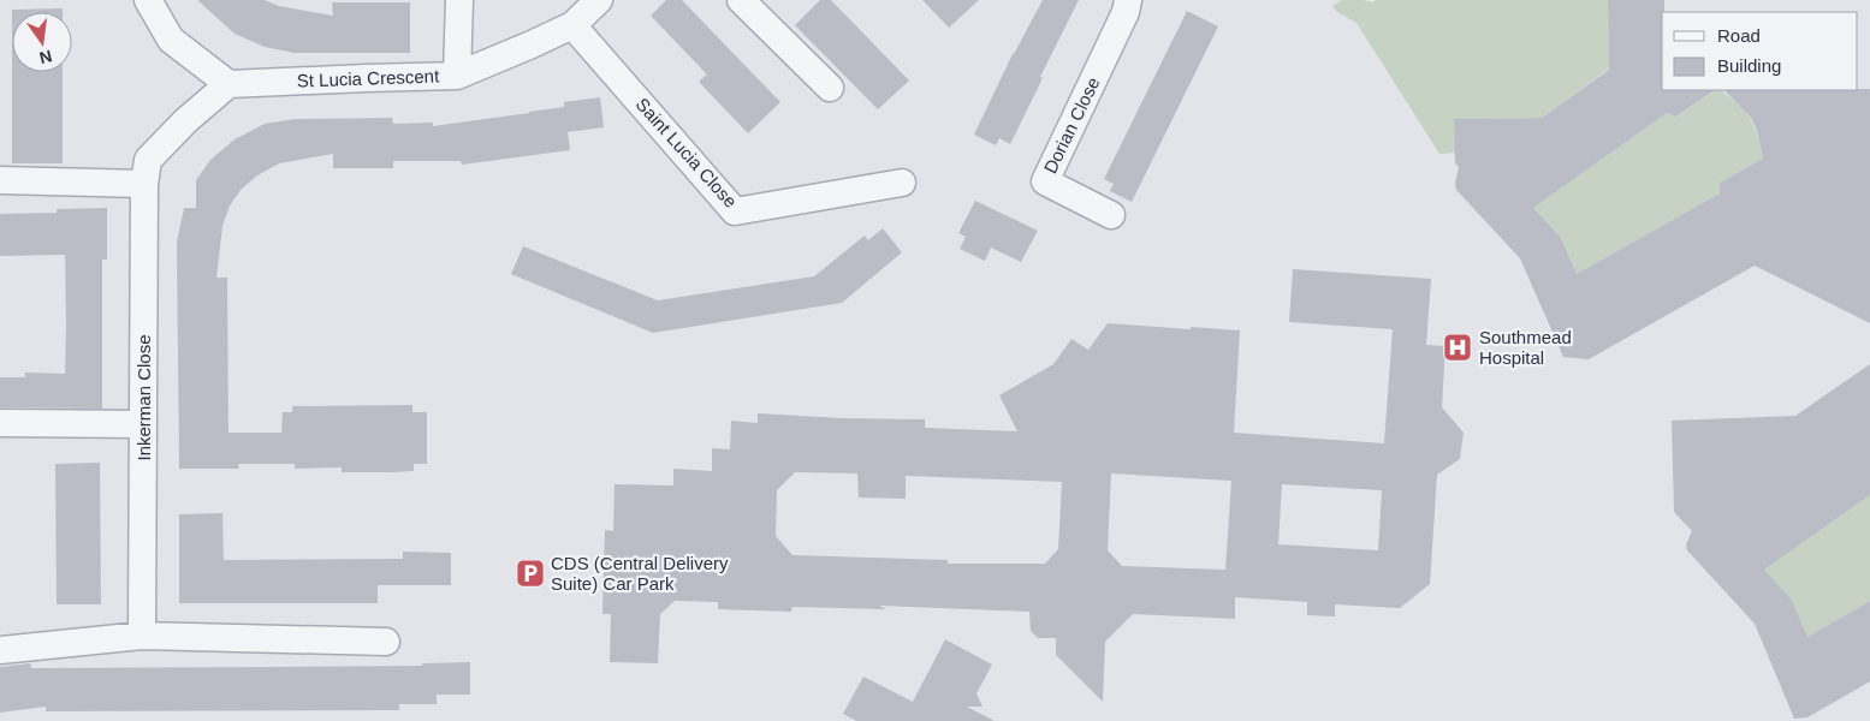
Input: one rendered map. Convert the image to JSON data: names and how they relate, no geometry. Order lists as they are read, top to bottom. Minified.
{"streets":{"street":["St Lucia Crescent","Dorian Close","Saint Lucia Close","Inkerman Close"]},"crossings":[["St Lucia Crescent","Saint Lucia Close"]],"places":{"hospital":["Southmead Hospital"],"parking":["CDS (Central Delivery Suite) Car Park"]},"legend":["Road","Building"],"north":"bottom"}
